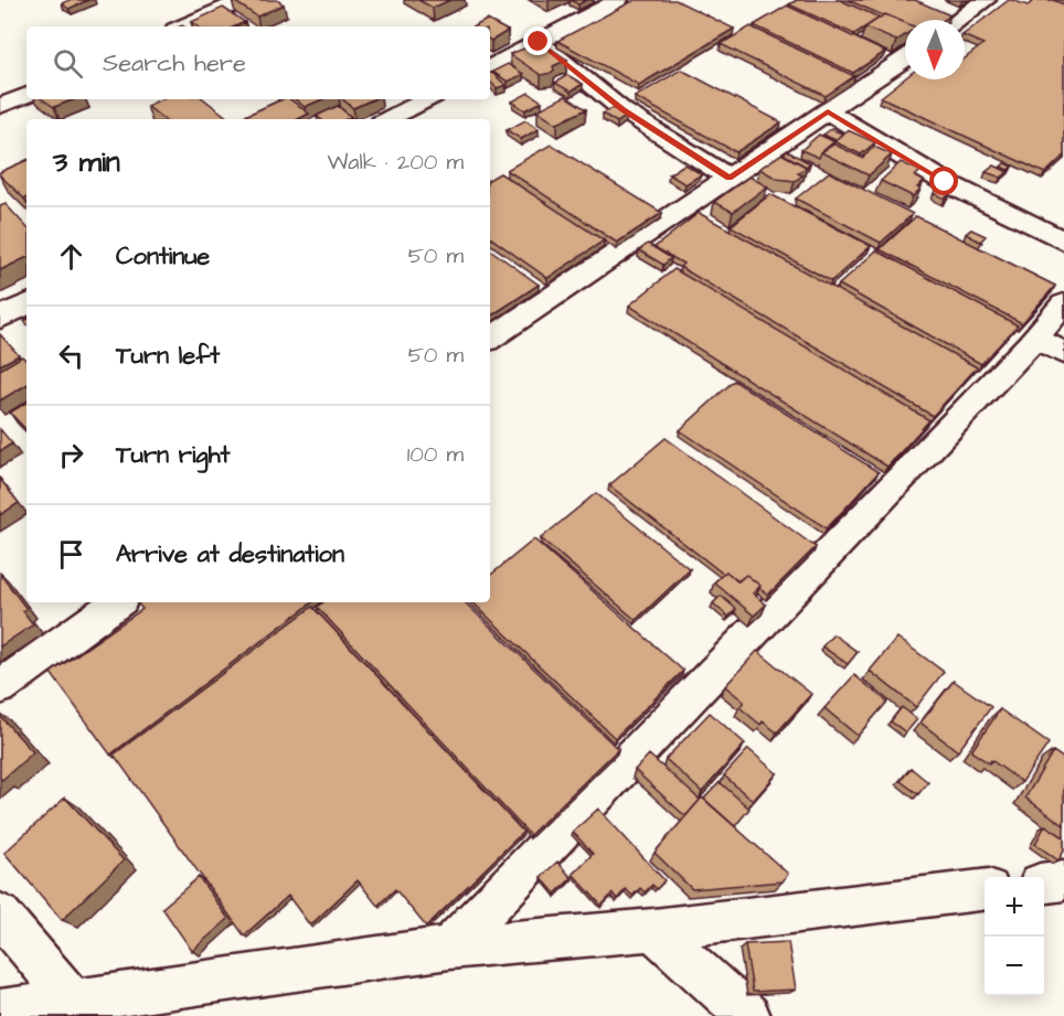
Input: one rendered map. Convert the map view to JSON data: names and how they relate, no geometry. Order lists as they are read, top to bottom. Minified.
{"north":"bottom","page":{"search":"Search here","heading":["3 min","Walk · 200 m"],"list":[["Continue","50 m"],["Turn left","50 m"],["Turn right","100 m"],"Arrive at destination"],"map_buttons":["+","−"]}}
